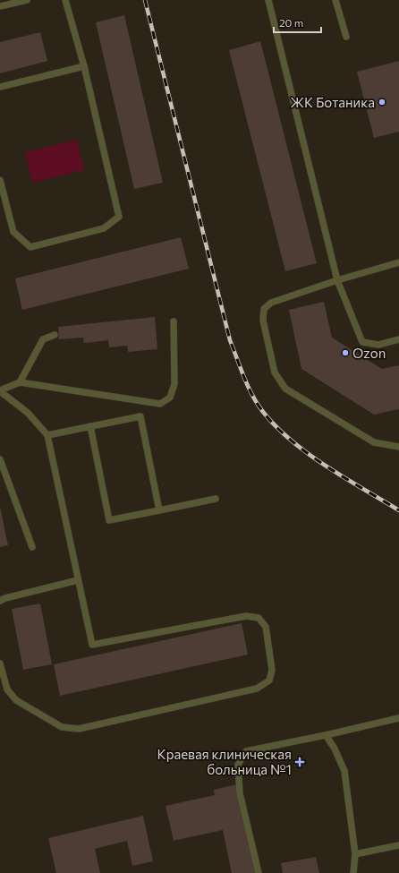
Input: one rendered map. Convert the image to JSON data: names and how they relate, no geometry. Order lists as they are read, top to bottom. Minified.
{"places":{"other":["ЖК Ботаника","Ozon"],"health":["Краевая клиническая больница №1"]},"scale_bar":"20 m"}
